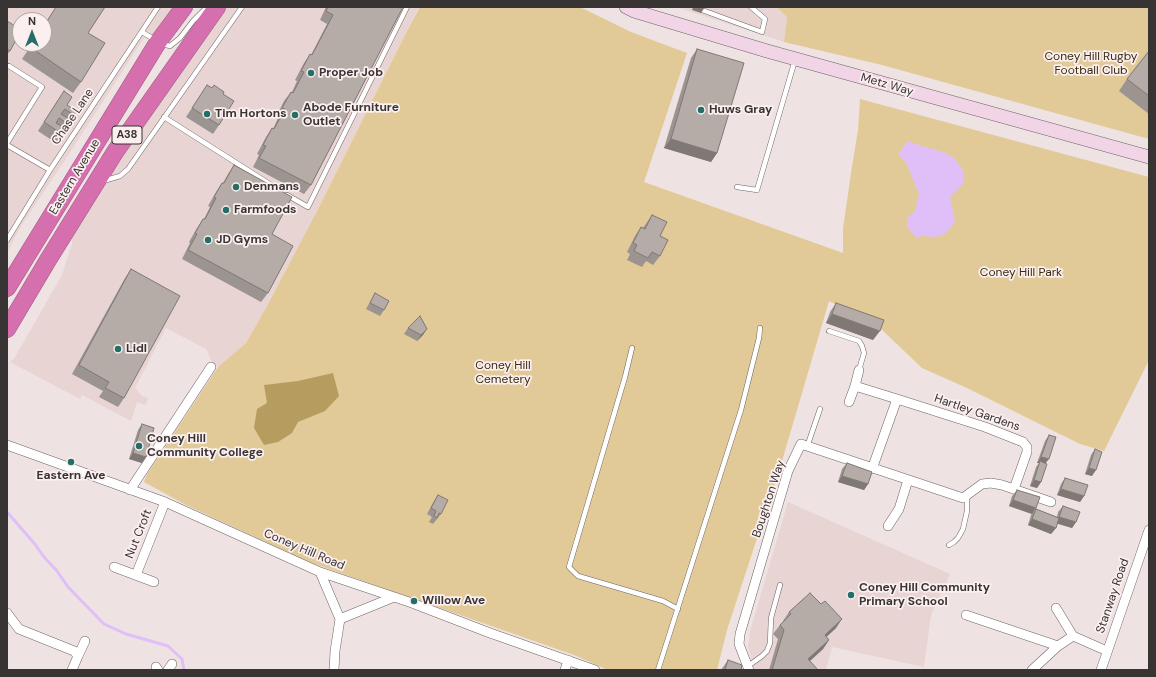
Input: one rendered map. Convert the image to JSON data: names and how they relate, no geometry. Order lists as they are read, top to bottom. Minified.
{"streets":{"highway":["A38","Eastern Avenue"],"street":["Metz Way","Hartley Gardens","Boughton Way","Nut Croft","Coney Hill Road","Stanway Road"],"lane":["Chase Lane"]},"crossings":[["Nut Croft","Coney Hill Road"]],"parks":["Coney Hill Rugby Football Club","Coney Hill Park","Coney Hill Cemetery"],"places":["Proper Job","Huws Gray","Tim Hortons","Abode Furniture Outlet","Denmans","Farmfoods","JD Gyms","Lidl","Coney Hill Community College","Eastern Ave","Coney Hill Community Primary School","Willow Ave"],"north":"top"}
